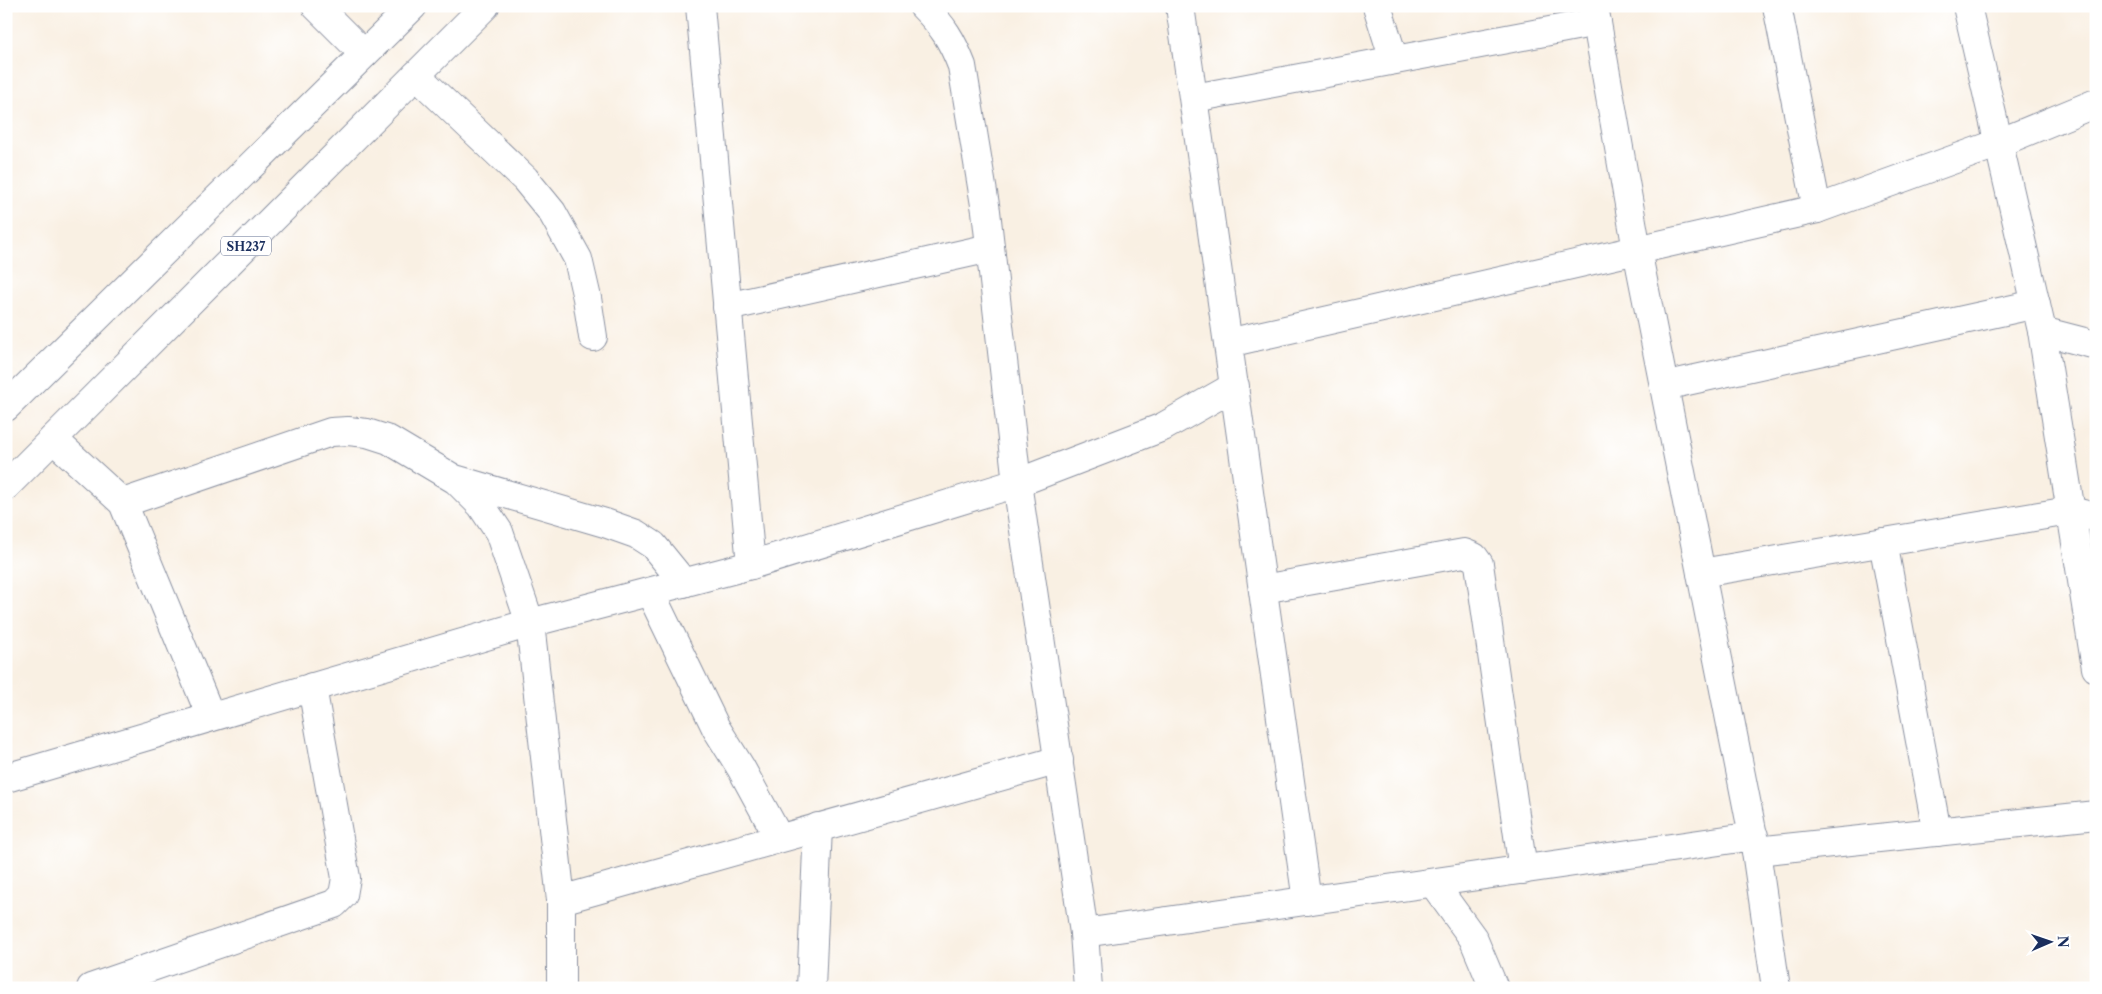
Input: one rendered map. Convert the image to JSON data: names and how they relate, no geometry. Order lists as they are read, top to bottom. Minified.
{"streets":{"street":["SH237"]},"north":"right"}
